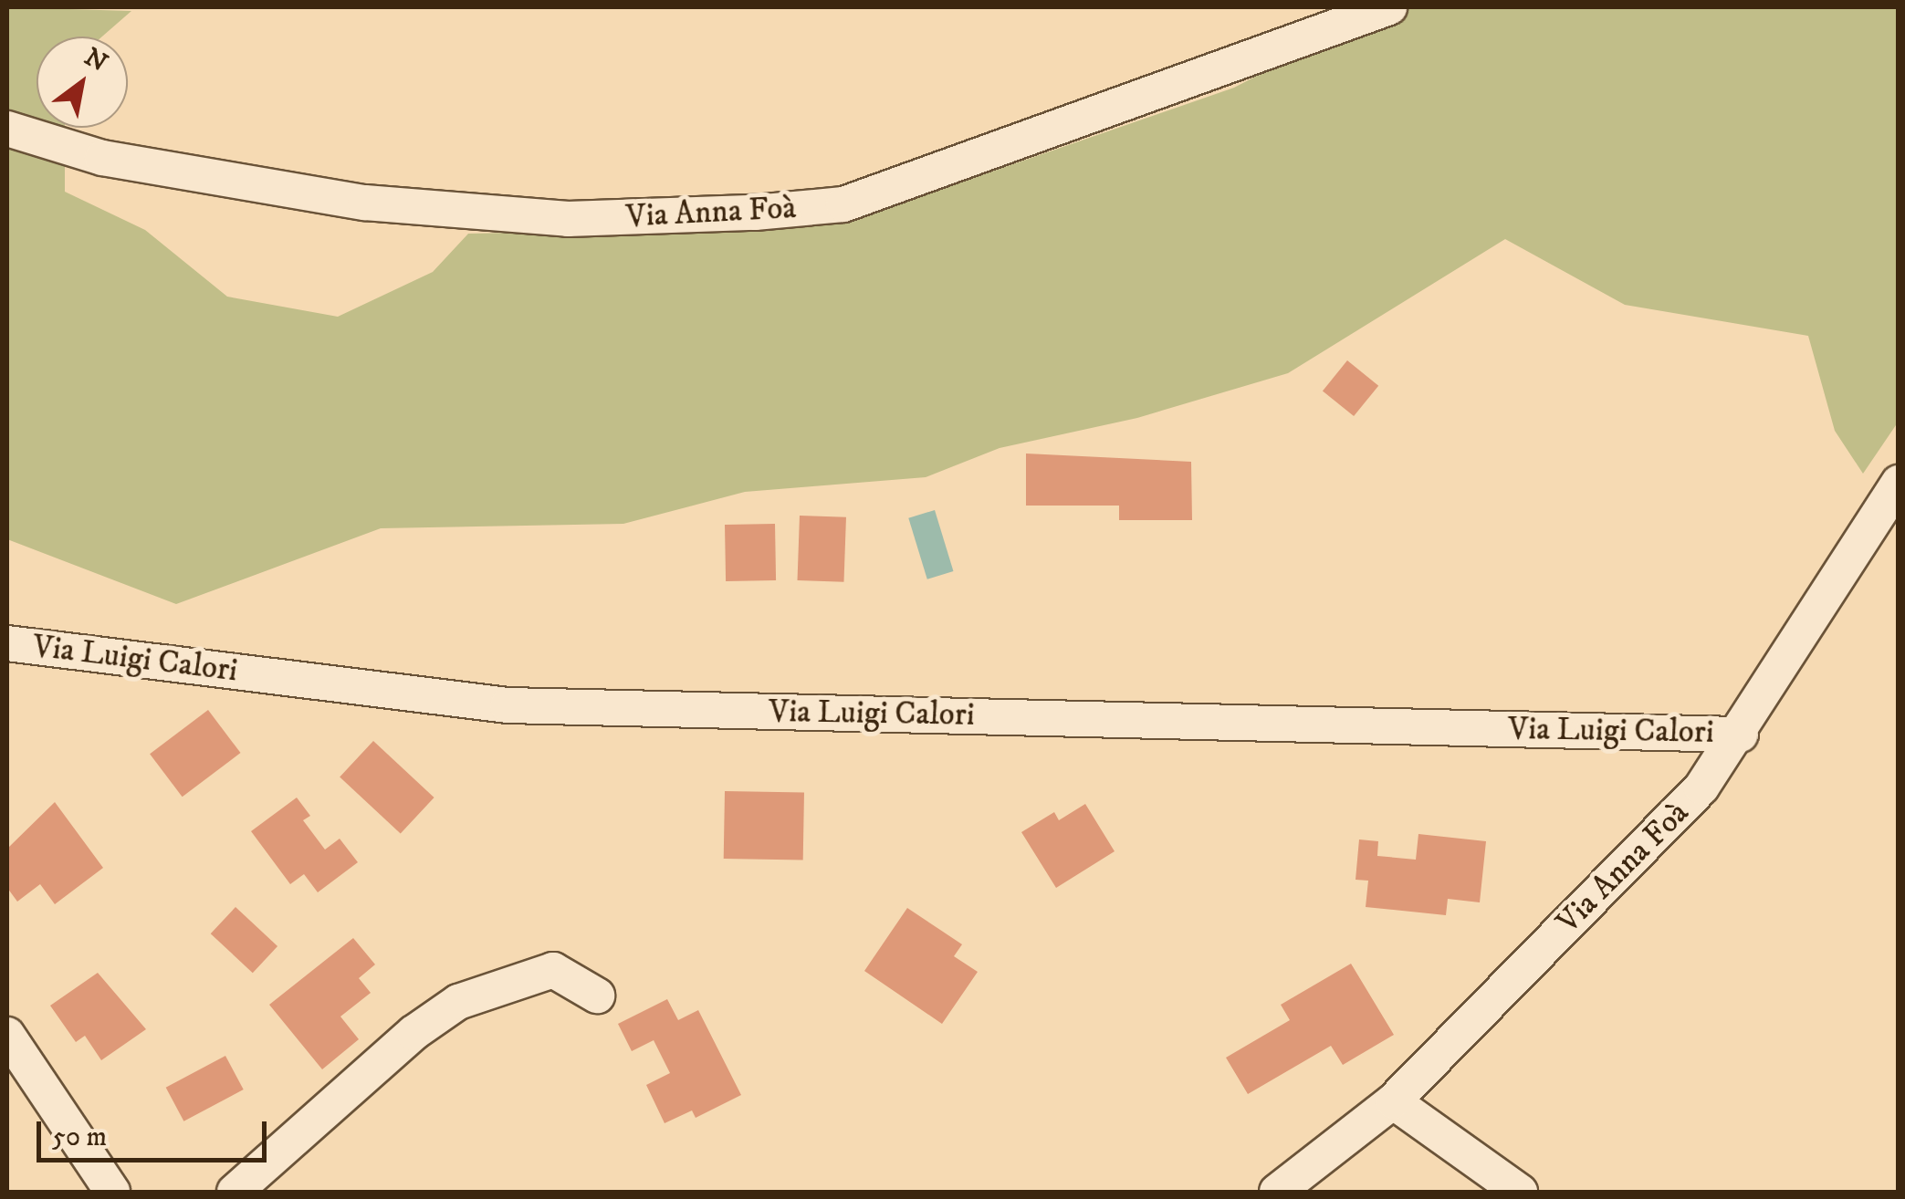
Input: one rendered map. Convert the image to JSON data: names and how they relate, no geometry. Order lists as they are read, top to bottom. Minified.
{"streets":{"street":["Via Anna Foà","Via Luigi Calori"]},"crossings":[["Via Anna Foà","Via Luigi Calori"]],"scale_bar":"50 m","north":"top right"}
